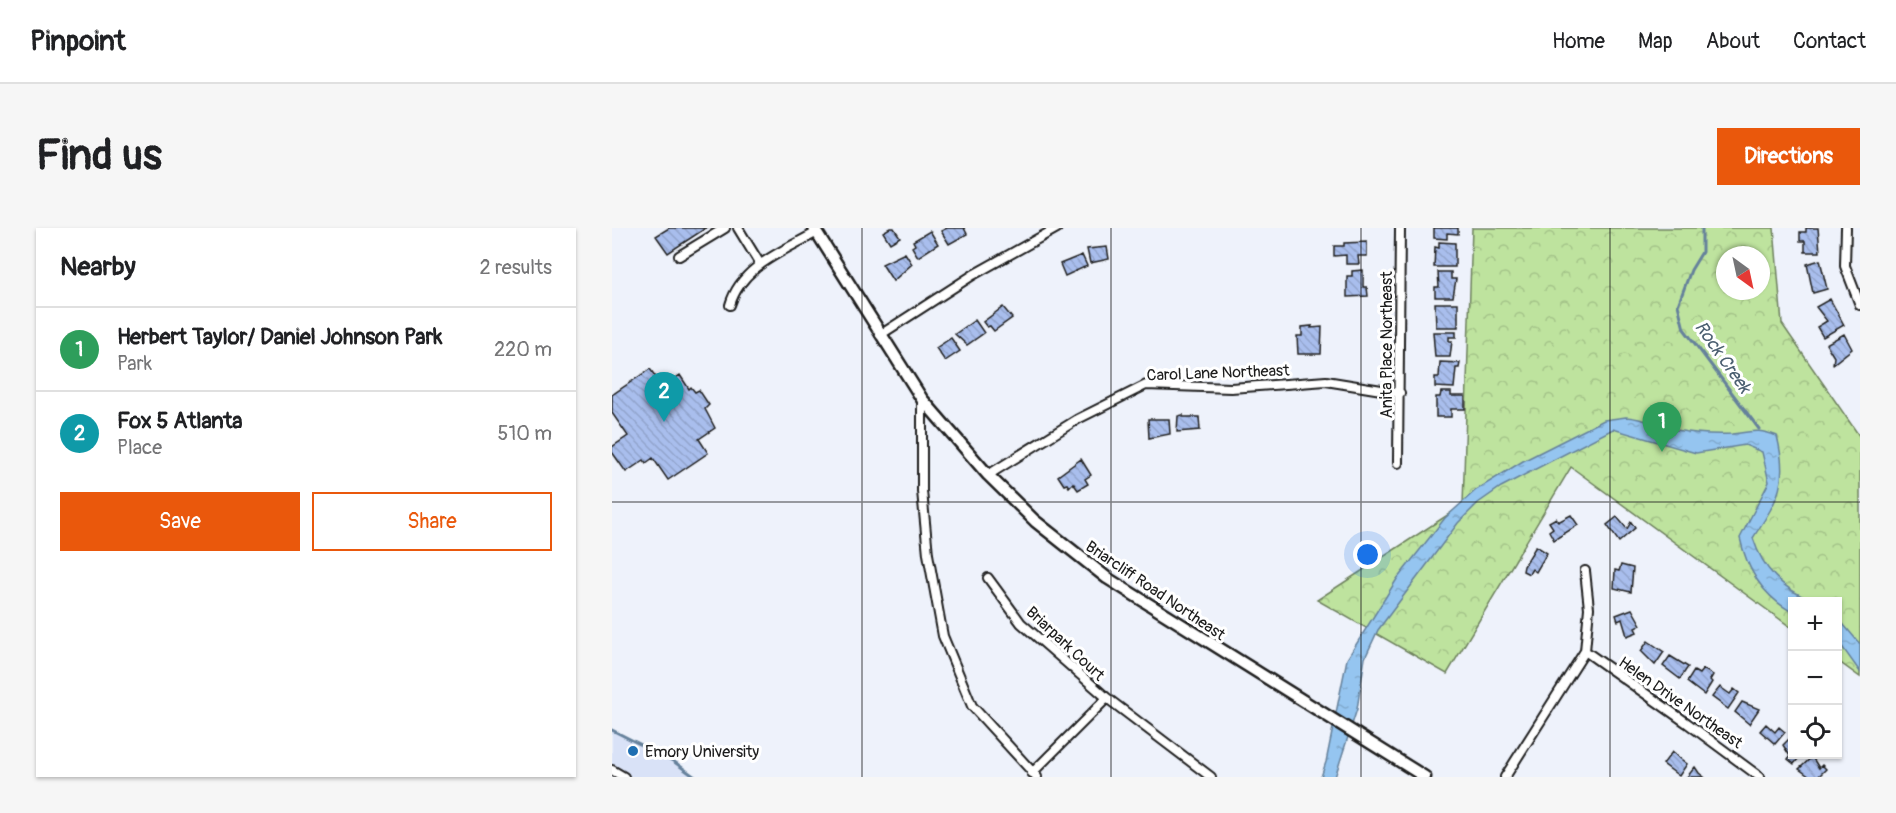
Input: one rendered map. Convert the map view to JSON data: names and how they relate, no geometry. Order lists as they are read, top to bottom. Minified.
{"streets":{"main road":["Briarcliff Road Northeast"],"street":["Anita Place Northeast","Carol Lane Northeast","Briarpark Court","Helen Drive Northeast"]},"crossings":[["Anita Place Northeast","Carol Lane Northeast"],["Carol Lane Northeast","Briarcliff Road Northeast"]],"water":["Rock Creek"],"places":["Emory University"],"north":"bottom right","page":{"header":"Pinpoint","nav":["Home","Map","About","Contact"],"buttons":["Directions",["Save","Share"]],"title":"Find us","heading":["Nearby","2 results"],"list":[{"mark":"1","name":"Herbert Taylor/ Daniel Johnson Park","note":"Park","value":"220 m"},{"mark":"2","name":"Fox 5 Atlanta","note":"Place","value":"510 m"}],"pins":["2","1"],"map_buttons":["+","−"]}}
